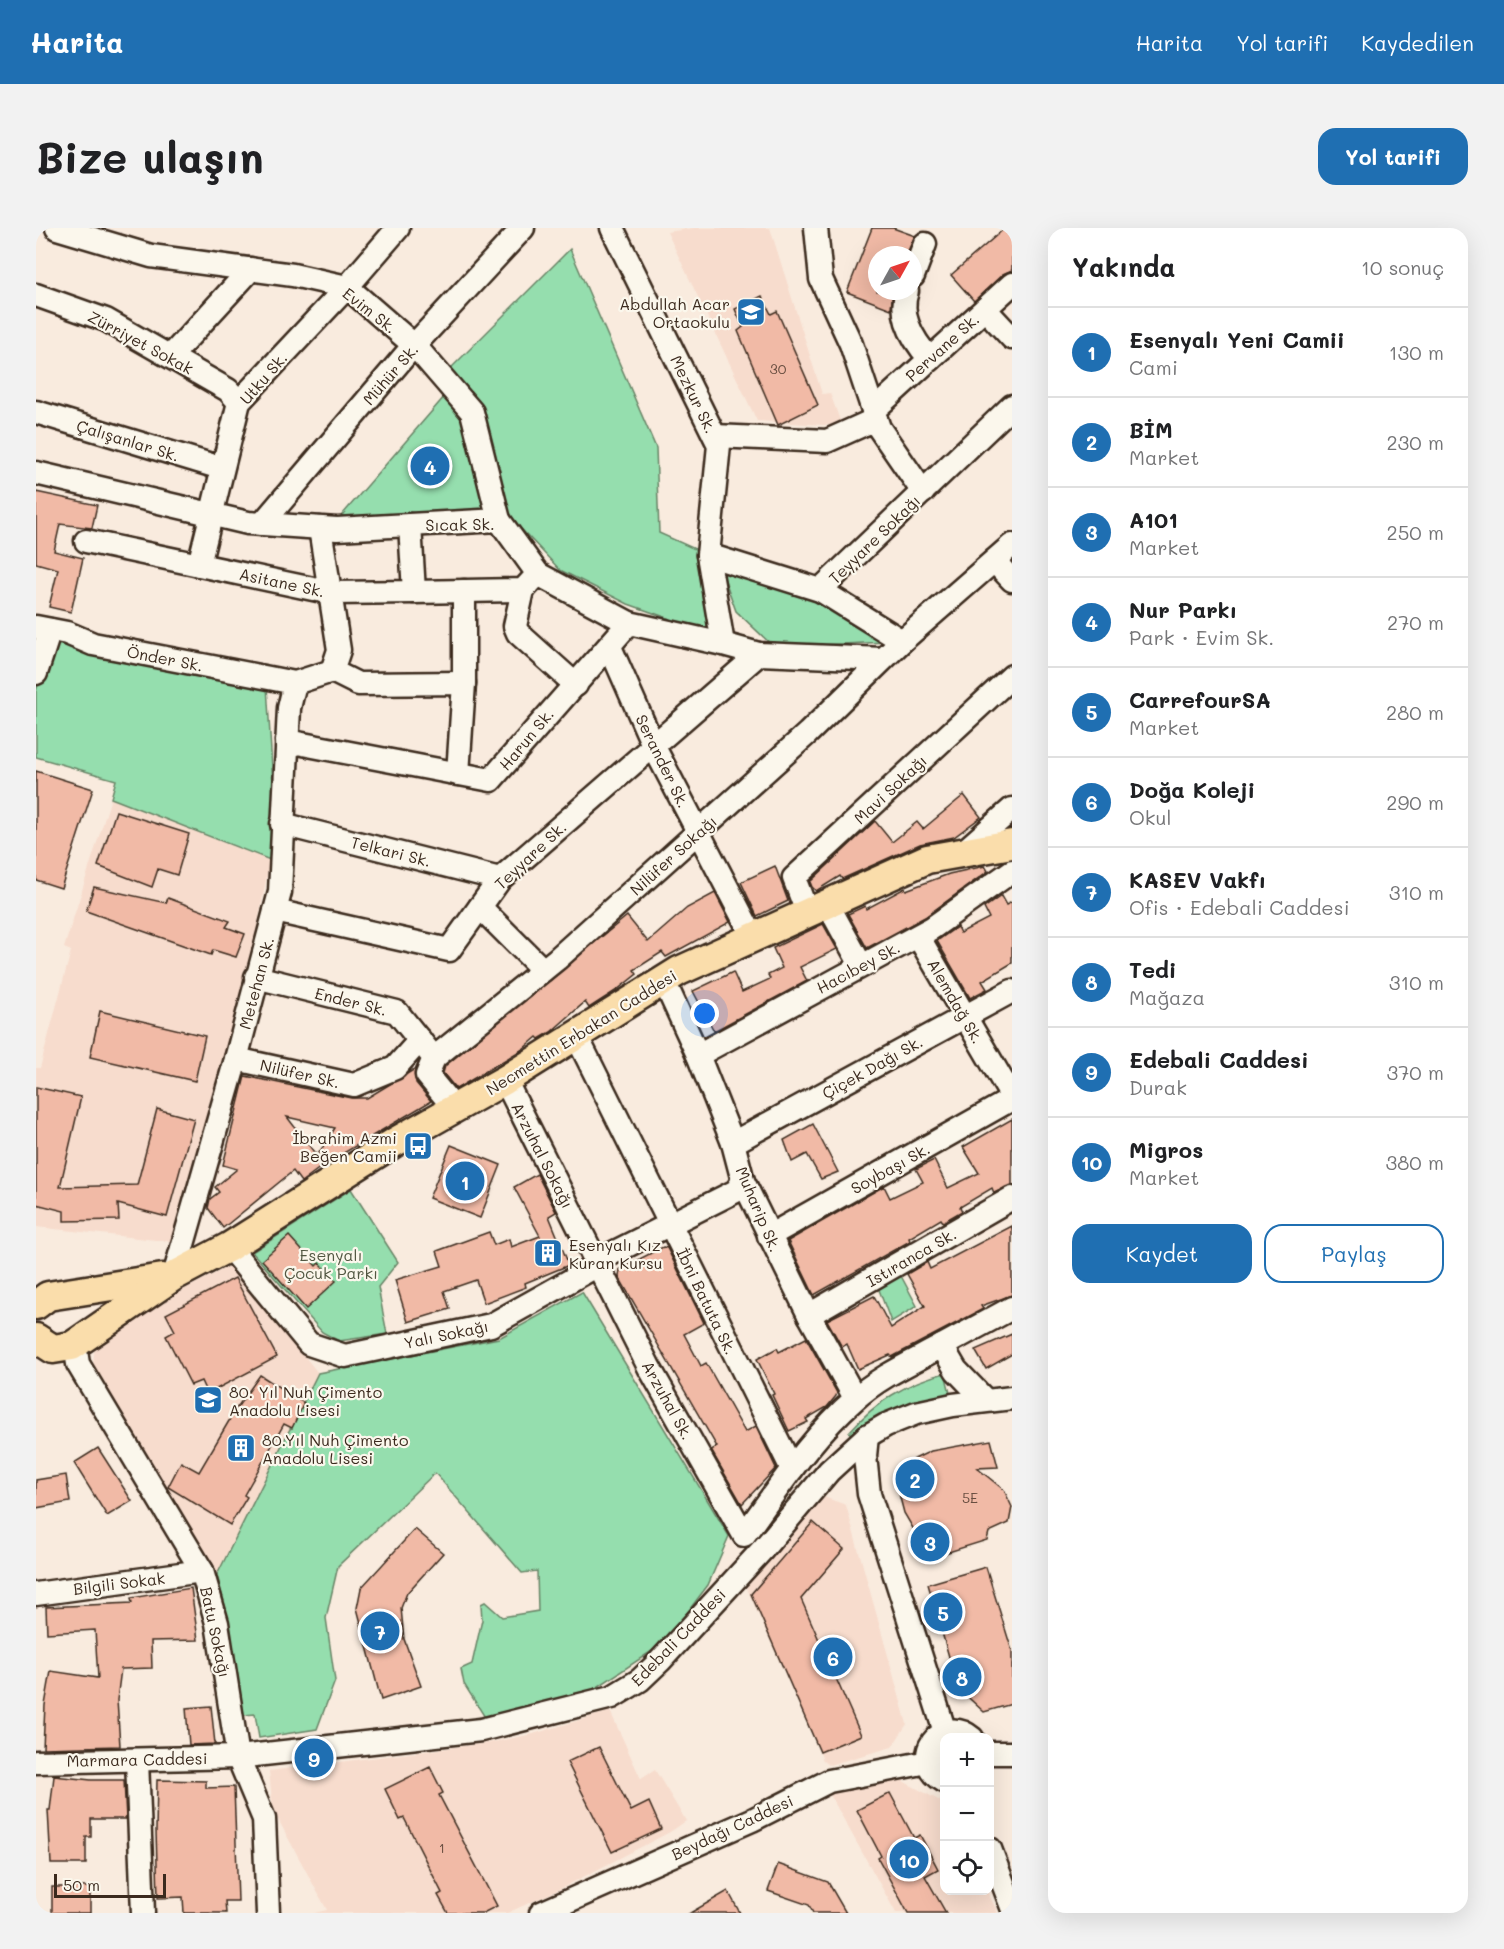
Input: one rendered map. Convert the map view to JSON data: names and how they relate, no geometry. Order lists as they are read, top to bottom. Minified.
{"streets":{"main road":["Necmettin Erbakan Caddesi"],"street":["Evim Sk.","Zürriyet Sokak","Pervane Sk.","Mühür Sk.","Utku Sk.","Mezkur Sk.","Çalışanlar Sk.","Sıcak Sk.","Teyyare Sokağı","Asitane Sk.","Önder Sk.","Harun Sk.","Serander Sk.","Mavi Sokağı","Telkari Sk.","Teyyare Sk.","Nilüfer Sokağı","Hacıbey Sk.","Metehan Sk.","Ender Sk.","Alemdağ Sk.","Çiçek Dağı Sk.","Nilüfer Sk.","Arzuhal Sokağı","Soybaşı Sk.","Muharip Sk.","Istıranca Sk.","İbni Batuta Sk.","Yalı Sokağı","Arzuhal Sk.","Bilgili Sokak","Batu Sokağı","Edebali Caddesi","Marmara Caddesi","Beydağı Caddesi"]},"crossings":[["Evim Sk.","Mühür Sk."],["Evim Sk.","Utku Sk."],["Evim Sk.","Sıcak Sk."],["Zürriyet Sokak","Utku Sk."],["Pervane Sk.","Mezkur Sk."],["Mühür Sk.","Sıcak Sk."],["Utku Sk.","Çalışanlar Sk."],["Utku Sk.","Sıcak Sk."],["Utku Sk.","Asitane Sk."],["Mezkur Sk.","Sıcak Sk."],["Mezkur Sk.","Teyyare Sokağı"],["Sıcak Sk.","Asitane Sk."],["Sıcak Sk.","Harun Sk."],["Sıcak Sk.","Teyyare Sk."],["Sıcak Sk.","Nilüfer Sokağı"],["Önder Sk.","Metehan Sk."],["Harun Sk.","Serander Sk."],["Harun Sk.","Metehan Sk."],["Serander Sk.","Teyyare Sk."],["Serander Sk.","Nilüfer Sokağı"],["Serander Sk.","Necmettin Erbakan Caddesi"],["Mavi Sokağı","Necmettin Erbakan Caddesi"],["Telkari Sk.","Teyyare Sk."],["Telkari Sk.","Metehan Sk."],["Teyyare Sk.","Metehan Sk."],["Nilüfer Sokağı","Ender Sk."],["Hacıbey Sk.","Alemdağ Sk."],["Hacıbey Sk.","Muharip Sk."],["Metehan Sk.","Ender Sk."],["Metehan Sk.","Necmettin Erbakan Caddesi"],["Metehan Sk.","Nilüfer Sk."],["Ender Sk.","Nilüfer Sk."],["Alemdağ Sk.","Çiçek Dağı Sk."],["Alemdağ Sk.","Soybaşı Sk."],["Necmettin Erbakan Caddesi","Arzuhal Sokağı"],["Necmettin Erbakan Caddesi","Muharip Sk."],["Necmettin Erbakan Caddesi","İbni Batuta Sk."],["Necmettin Erbakan Caddesi","Yalı Sokağı"],["Necmettin Erbakan Caddesi","Batu Sokağı"],["Çiçek Dağı Sk.","Muharip Sk."],["Arzuhal Sokağı","Yalı Sokağı"],["Arzuhal Sokağı","Arzuhal Sk."],["Soybaşı Sk.","Muharip Sk."],["Muharip Sk.","Istıranca Sk."],["Muharip Sk.","Yalı Sokağı"],["İbni Batuta Sk.","Yalı Sokağı"],["İbni Batuta Sk.","Arzuhal Sk."],["Yalı Sokağı","Arzuhal Sk."],["Bilgili Sokak","Batu Sokağı"],["Batu Sokağı","Edebali Caddesi"],["Batu Sokağı","Marmara Caddesi"],["Edebali Caddesi","Marmara Caddesi"]],"parks":["Esenyalı Çocuk Parkı"],"places":{"school or university":["Abdullah Acar Ortaokulu","80. Yıl Nuh Çimento Anadolu Lisesi"],"bus stop":["İbrahim Azmi Beğen Camii"],"building":["Esenyalı Kız Kuran Kursu","80.Yıl Nuh Çimento Anadolu Lisesi"]},"house_numbers":["30","5E","1"],"scale_bar":"50 m","north":"top right","page":{"header":"Harita","nav":["Harita","Yol tarifi","Kaydedilen"],"buttons":["Yol tarifi",["Kaydet","Paylaş"]],"title":"Bize ulaşın","heading":["Yakında","10 sonuç"],"list":[{"mark":"1","name":"Esenyalı Yeni Camii","note":"Cami","value":"130 m"},{"mark":"2","name":"BİM","note":"Market","value":"230 m"},{"mark":"3","name":"A101","note":"Market","value":"250 m"},{"mark":"4","name":"Nur Parkı","note":"Park · Evim Sk.","value":"270 m"},{"mark":"5","name":"CarrefourSA","note":"Market","value":"280 m"},{"mark":"6","name":"Doğa Koleji","note":"Okul","value":"290 m"},{"mark":"7","name":"KASEV Vakfı","note":"Ofis · Edebali Caddesi","value":"310 m"},{"mark":"8","name":"Tedi","note":"Mağaza","value":"310 m"},{"mark":"9","name":"Edebali̇ Caddesi̇","note":"Durak","value":"370 m"},{"mark":"10","name":"Migros","note":"Market","value":"380 m"}],"pins":["4","1","2","3","5","7","6","8","9","10"],"map_buttons":["+","−"],"scale":"50 m"}}
